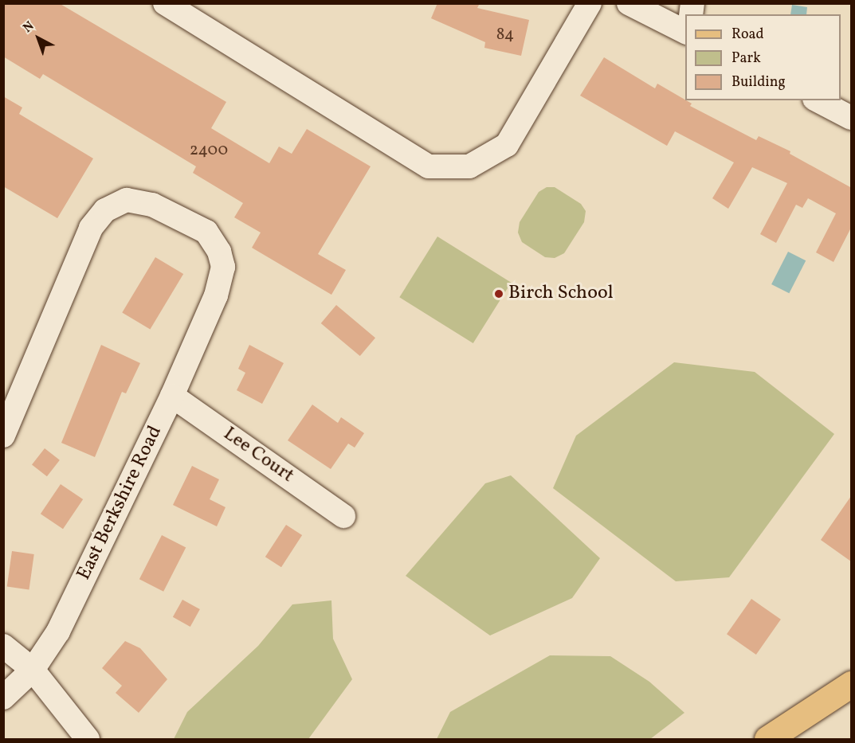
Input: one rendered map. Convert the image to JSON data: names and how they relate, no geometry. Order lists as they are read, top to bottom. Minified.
{"streets":{"street":["Lee Court","East Berkshire Road"]},"crossings":[["Lee Court","East Berkshire Road"]],"places":["Birch School"],"house_numbers":["84","2400"],"legend":["Road","Park","Building"],"north":"top left"}
